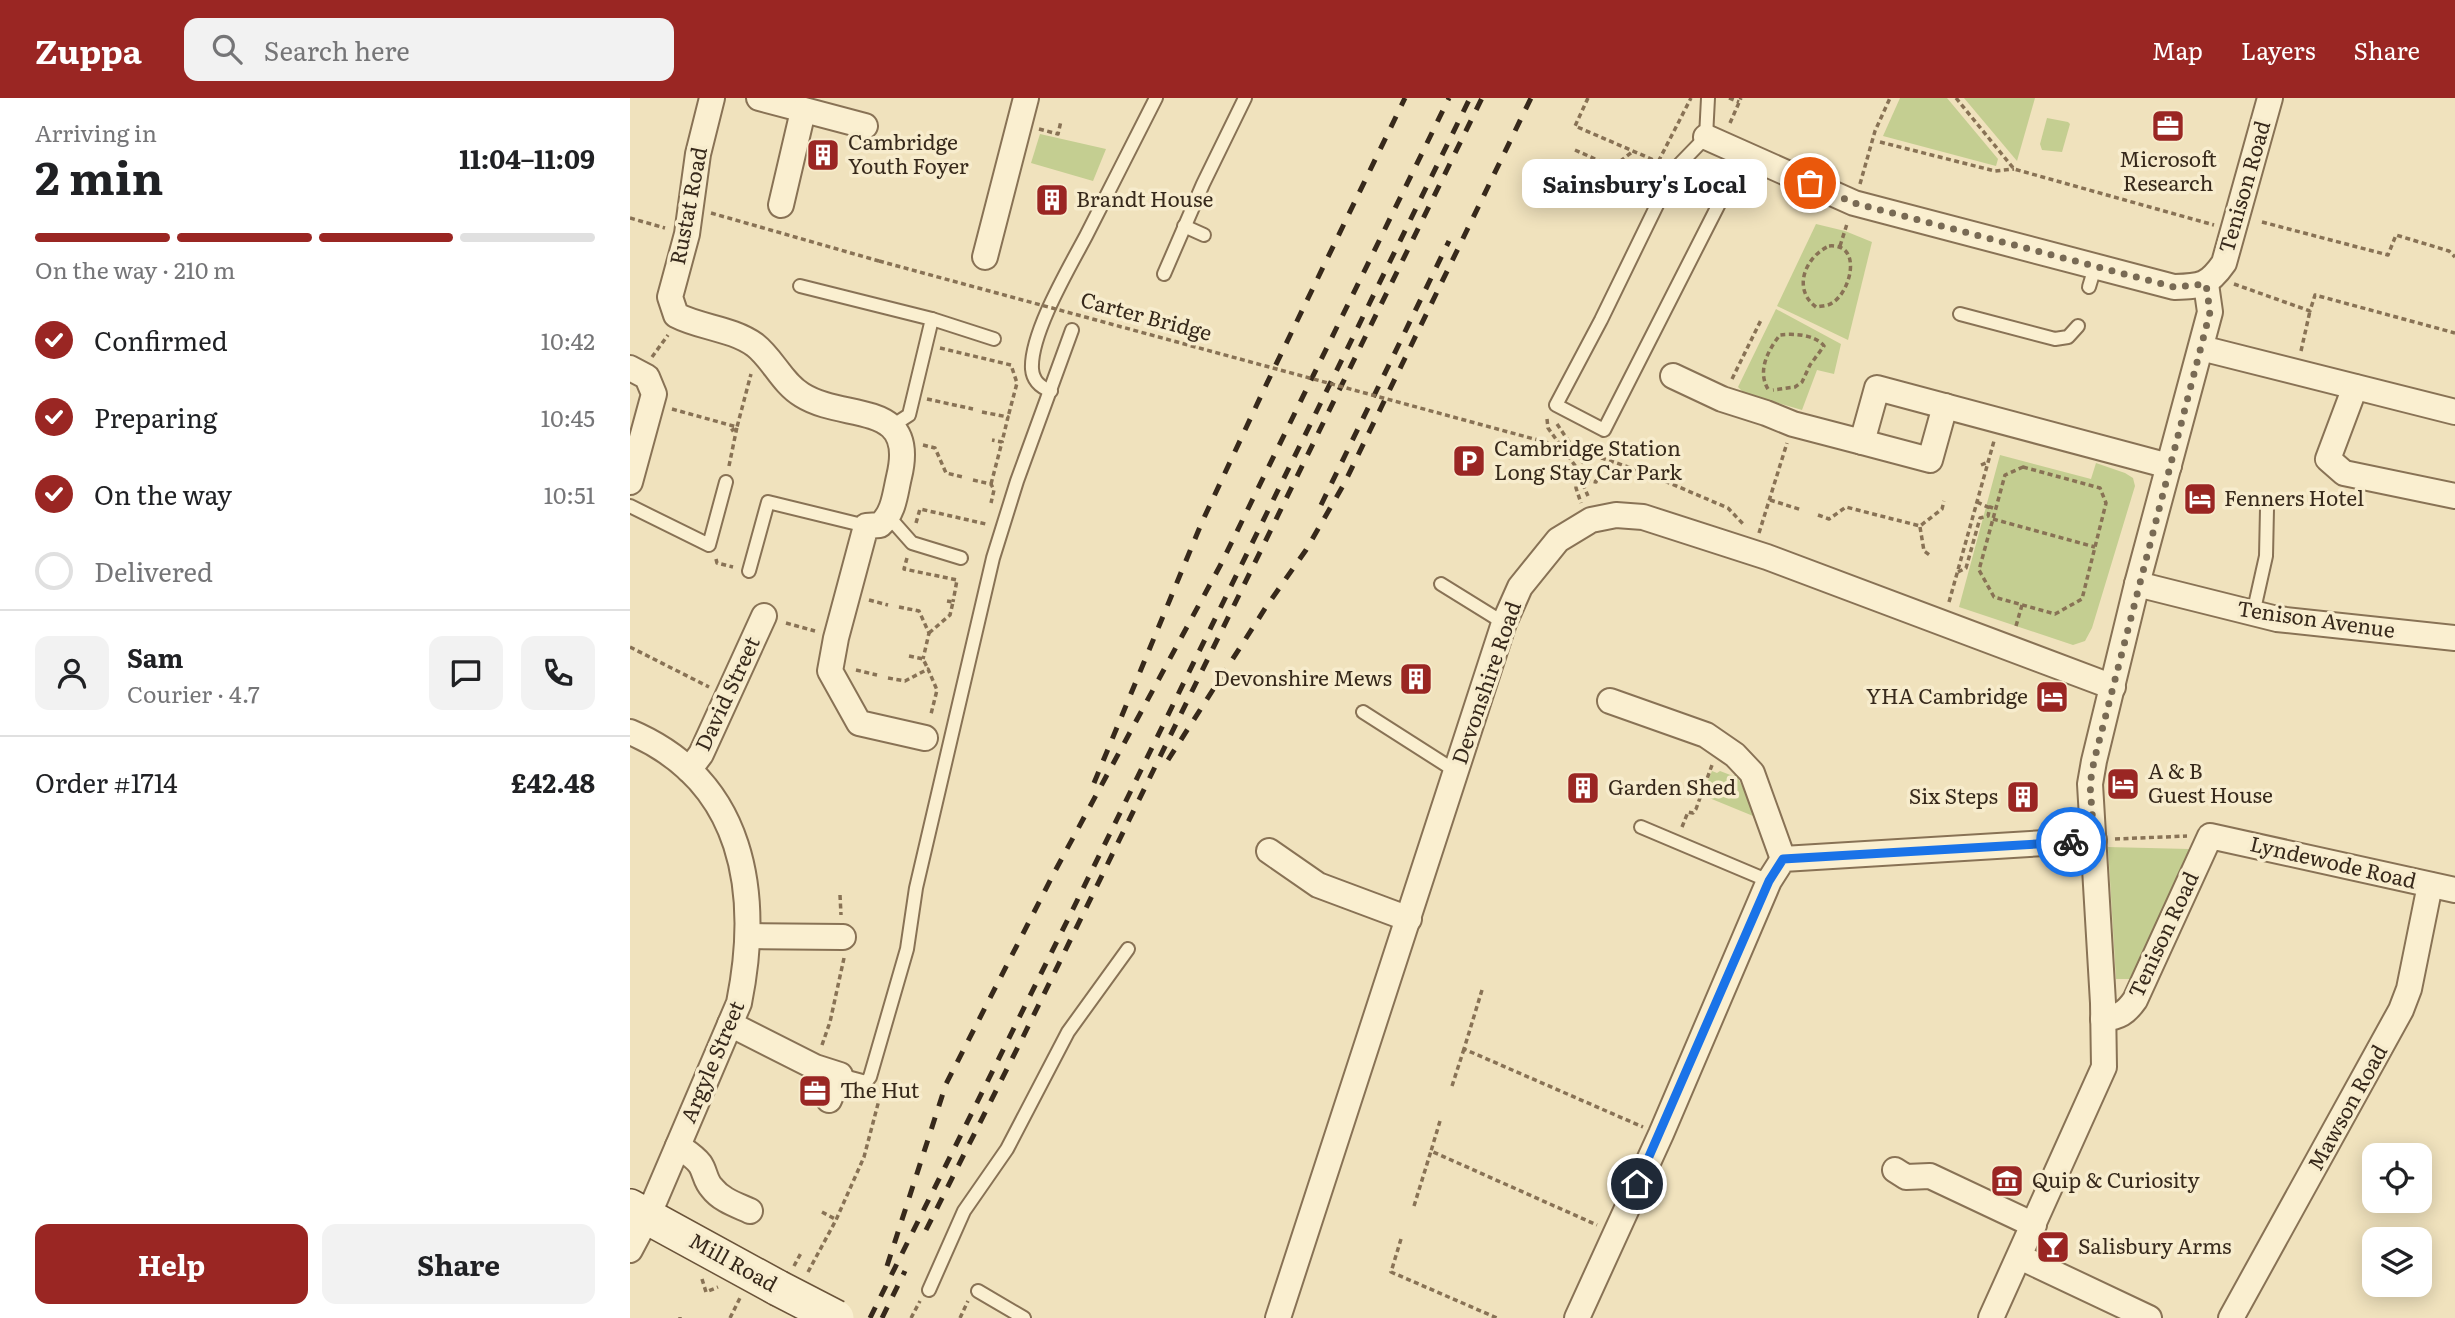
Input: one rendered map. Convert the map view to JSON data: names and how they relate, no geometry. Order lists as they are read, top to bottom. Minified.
{"streets":{"street":["Tenison Road","Rustat Road","Tenison Avenue","Devonshire Road","David Street","Lyndewode Road","Argyle Street","Mawson Road","Mill Road"],"path":["Carter Bridge"]},"crossings":[["Tenison Road","Tenison Avenue"],["Tenison Road","Devonshire Road"],["Tenison Road","Lyndewode Road"],["Rustat Road","Carter Bridge"],["Carter Bridge","Devonshire Road"],["David Street","Argyle Street"],["Lyndewode Road","Mawson Road"],["Argyle Street","Mill Road"]],"places":{"office":["Microsoft Research","The Hut"],"building":["Cambridge Youth Foyer","Brandt House","Devonshire Mews","Garden Shed","Six Steps"],"other":["Sainsbury's Local"],"parking":["Cambridge Station Long Stay Car Park"],"hotel":["Fenners Hotel","YHA Cambridge","A & B Guest House"],"museum":["Quip & Curiosity"],"bar":["Salisbury Arms"]},"page":{"header":"Zuppa","search":"Search here","nav":["Map","Layers","Share"],"heading":["2 min","Arriving in","11:04–11:09"],"panel":["Sam","Courier · 4.7","Order #1714","£42.48"],"bubble":"Sainsbury's Local","bar":"On the way · 210 m","list":[["Confirmed","10:42"],["Preparing","10:45"],["On the way","10:51"],"Delivered"],"buttons":["Help","Share"]}}
